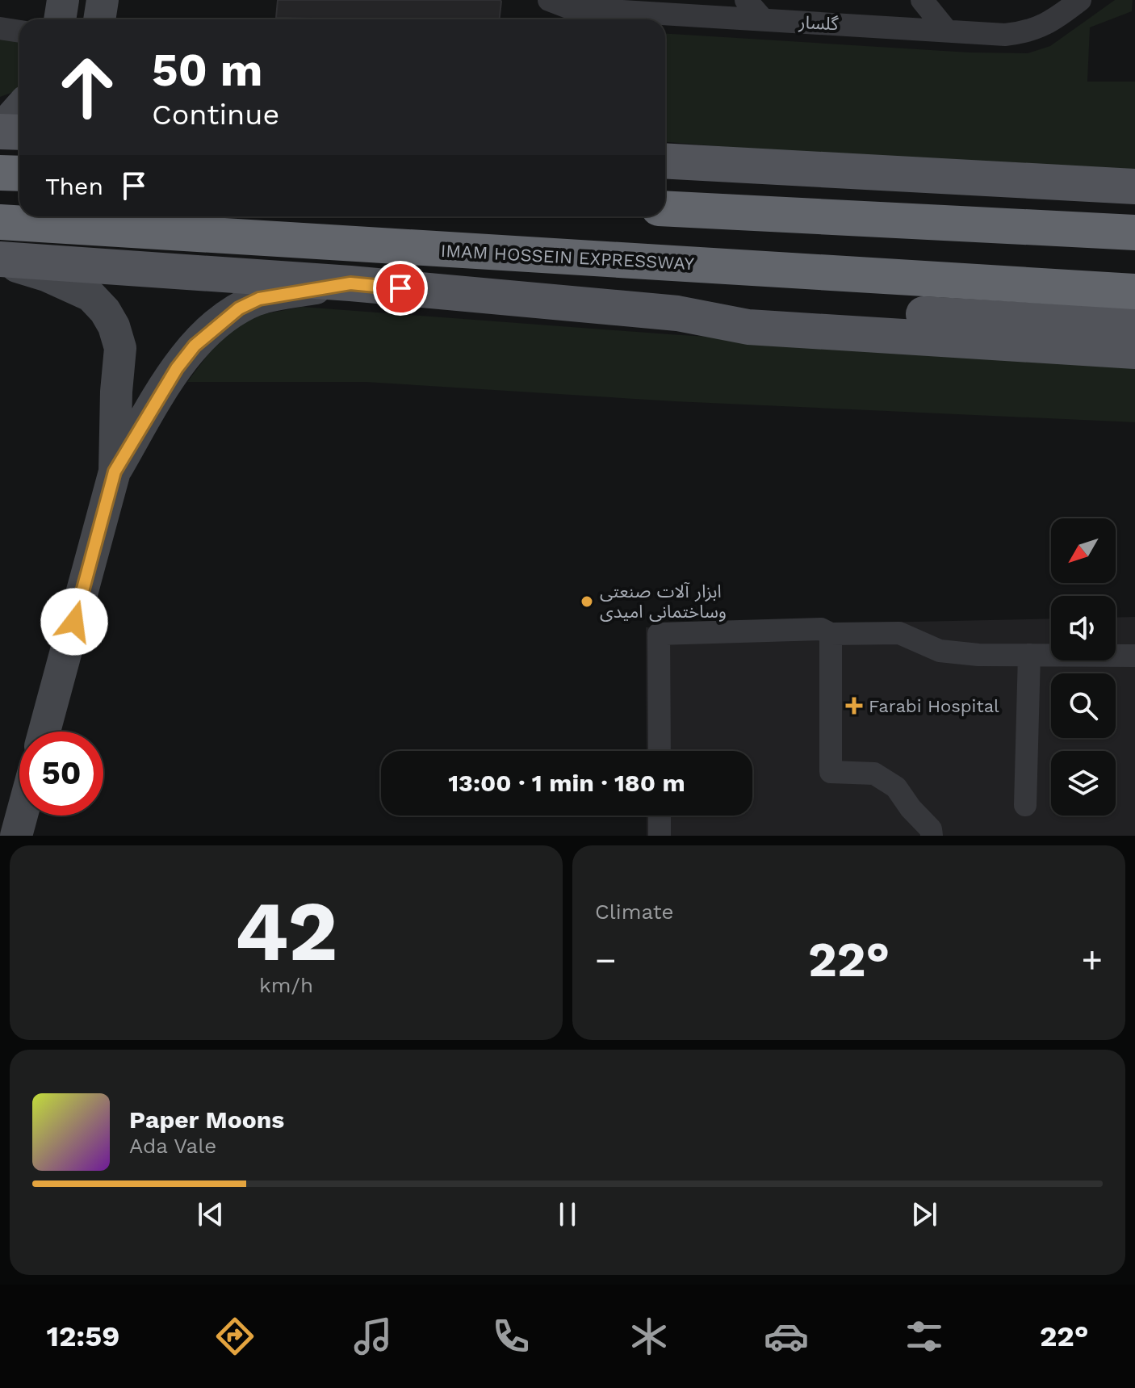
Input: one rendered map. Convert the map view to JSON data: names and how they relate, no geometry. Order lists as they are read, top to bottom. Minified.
{"streets":{"highway":["IMAM HOSSEIN EXPRESSWAY"],"street":["گلسار"]},"places":{"other":["ابزار آلات صنعتی وساختمانی امیدی"],"health":["Farabi Hospital"]},"north":"bottom left","page":{"turn":["50 m","Continue"],"then":"Then","limit":"50","trip":"13:00 · 1 min · 180 m","tile":[["42","km/h"],"Climate"],"heat":["−","22°","+"],"song":["Paper Moons","Ada Vale"],"tabs":["12:59","22°"]}}
